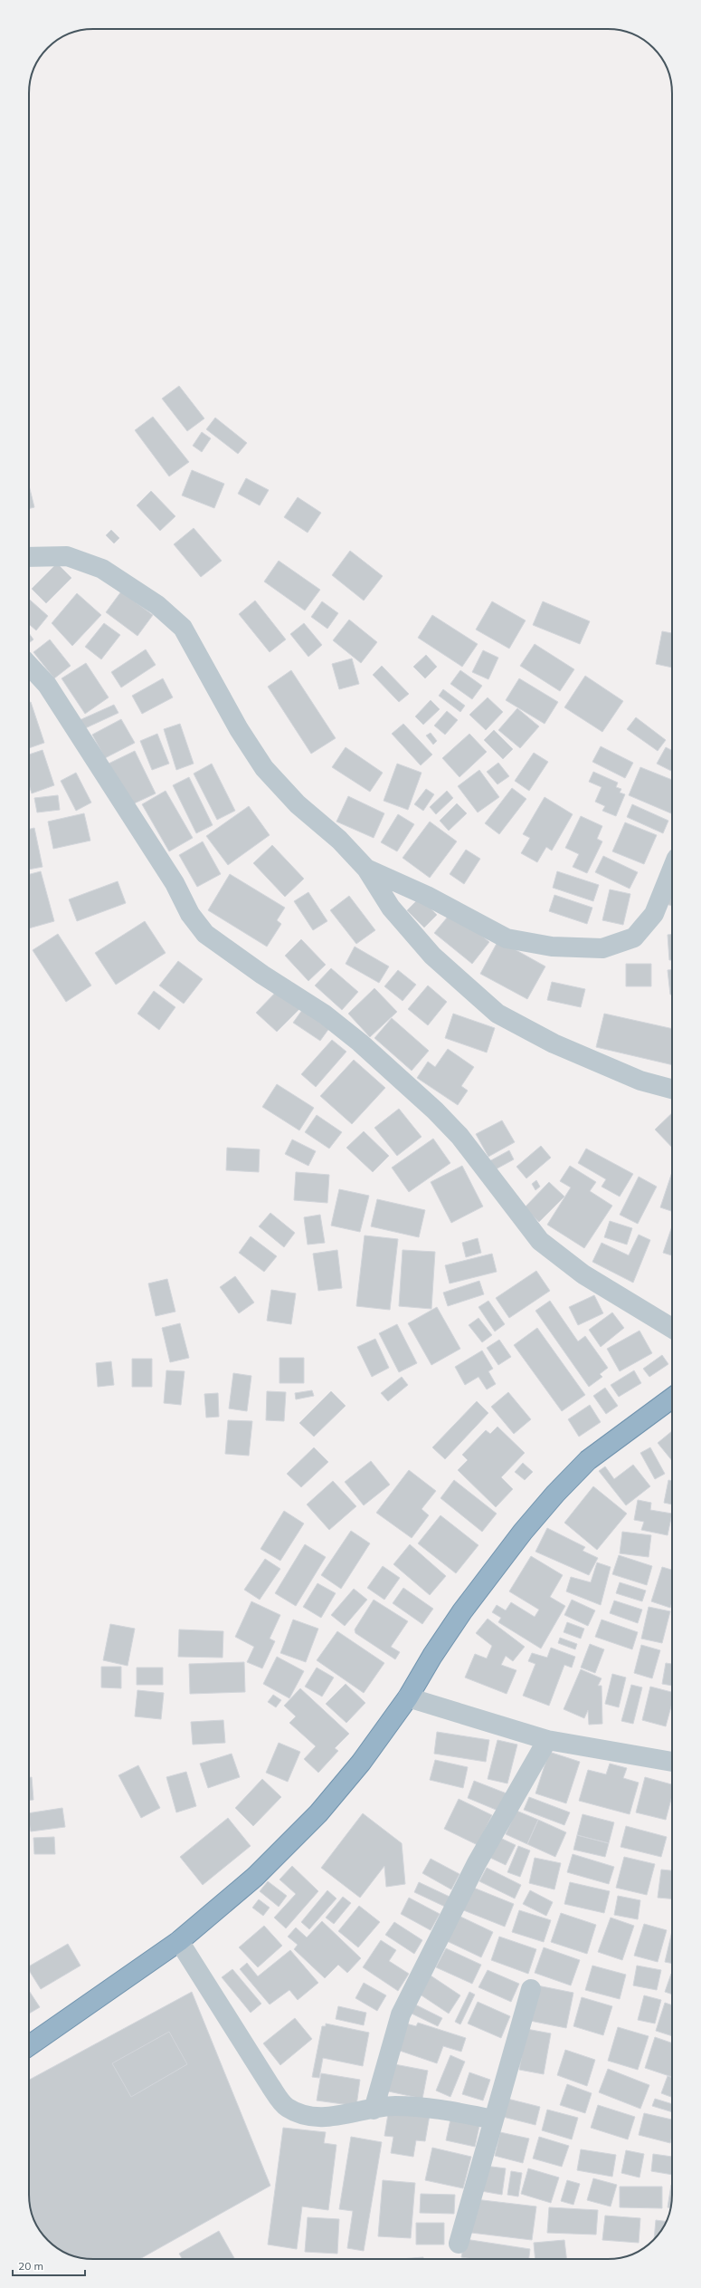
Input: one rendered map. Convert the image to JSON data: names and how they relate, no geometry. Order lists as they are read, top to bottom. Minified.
{"scale_bar":"20 m"}
